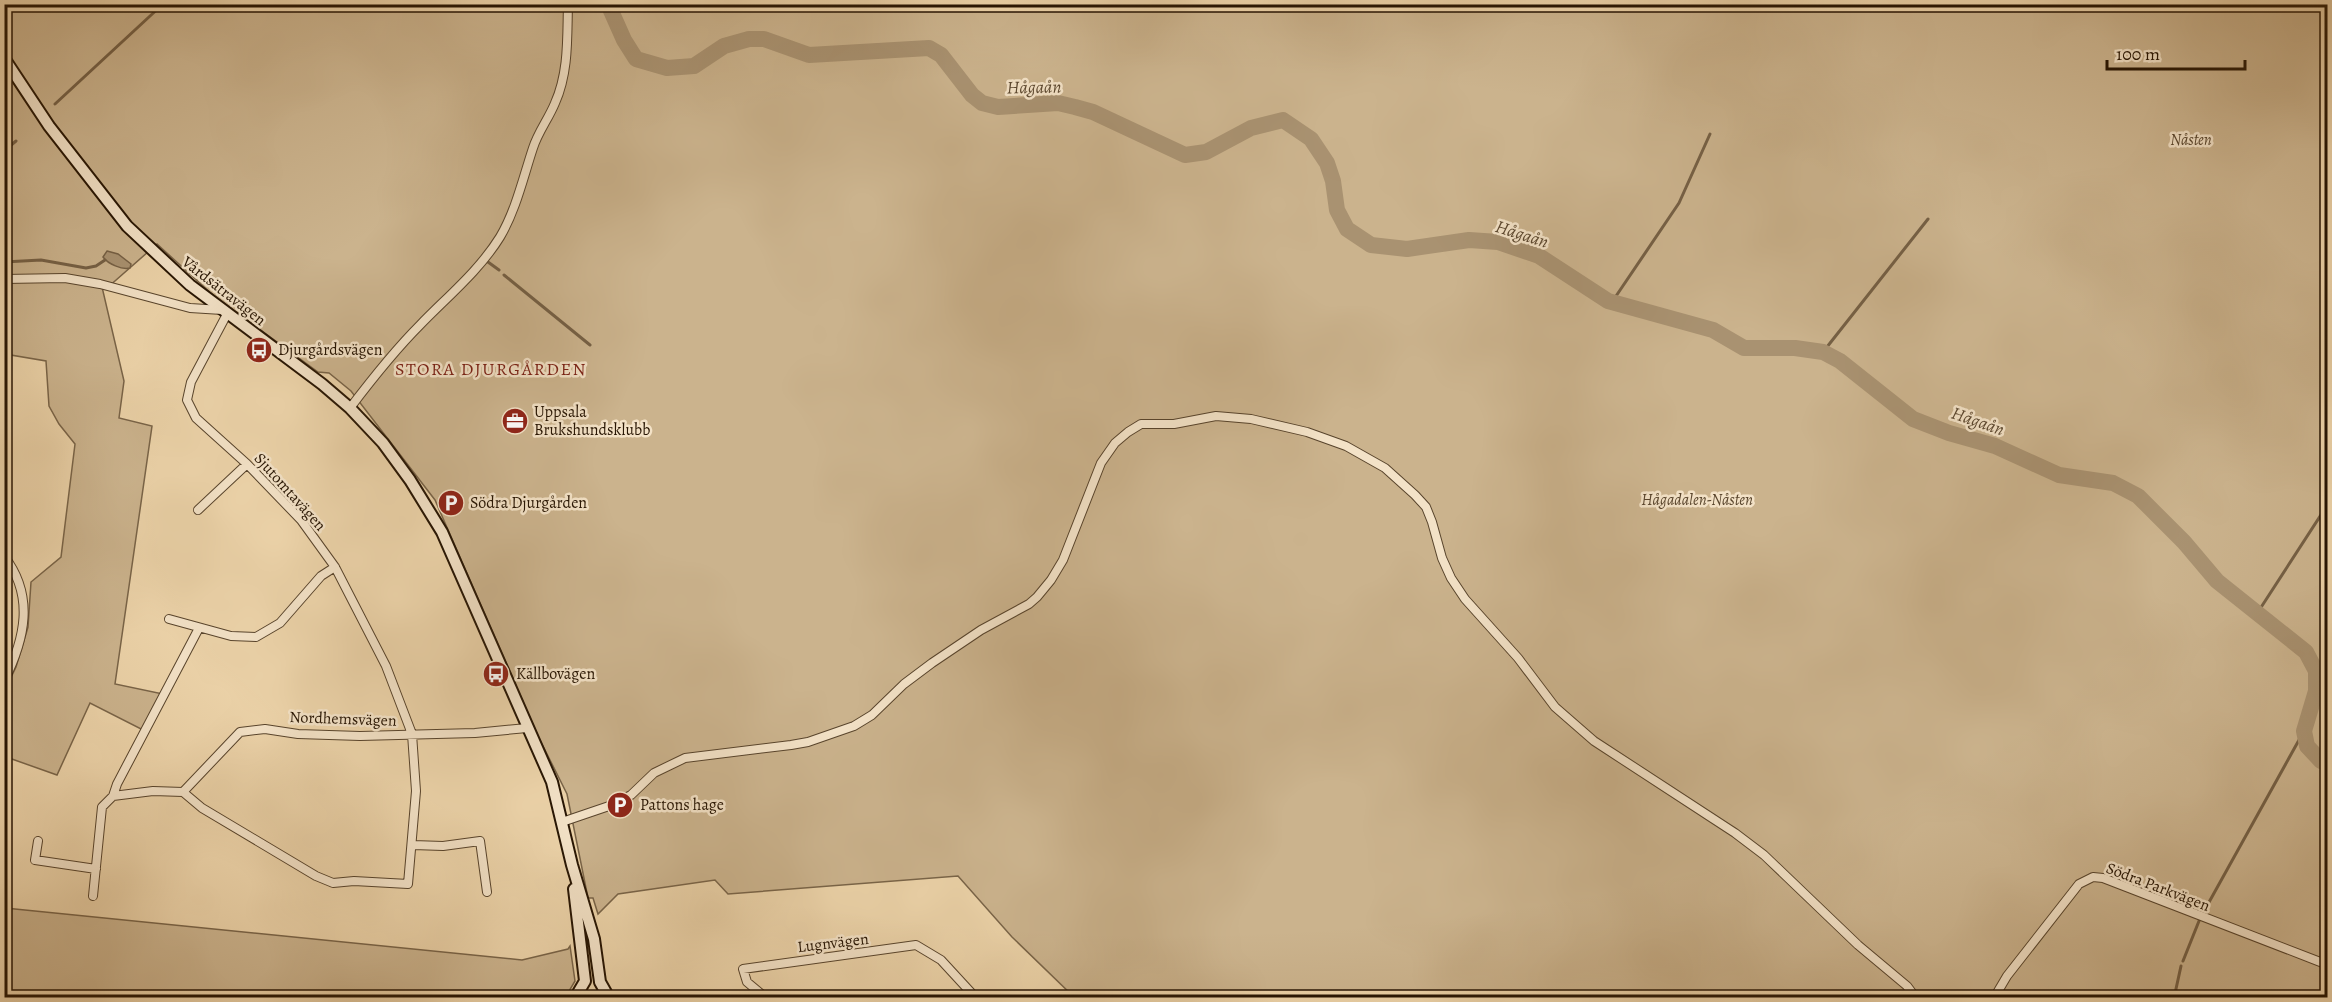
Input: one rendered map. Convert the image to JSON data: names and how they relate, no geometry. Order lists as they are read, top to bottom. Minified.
{"streets":{"street":["Vårdsätravägen","Sjutomtavägen","Nordhemsvägen","Södra Parkvägen","Lugnvägen"]},"crossings":[["Vårdsätravägen","Sjutomtavägen"],["Vårdsätravägen","Nordhemsvägen"],["Sjutomtavägen","Nordhemsvägen"]],"districts":["STORA DJURGÅRDEN"],"water":["Hågaån"],"parks":["Nåsten","Hågadalen-Nåsten"],"places":{"bus stop":["Djurgårdsvägen","Källbovägen"],"office":["Uppsala Brukshundsklubb"],"parking":["Södra Djurgården","Pattons hage"]},"scale_bar":"100 m"}
